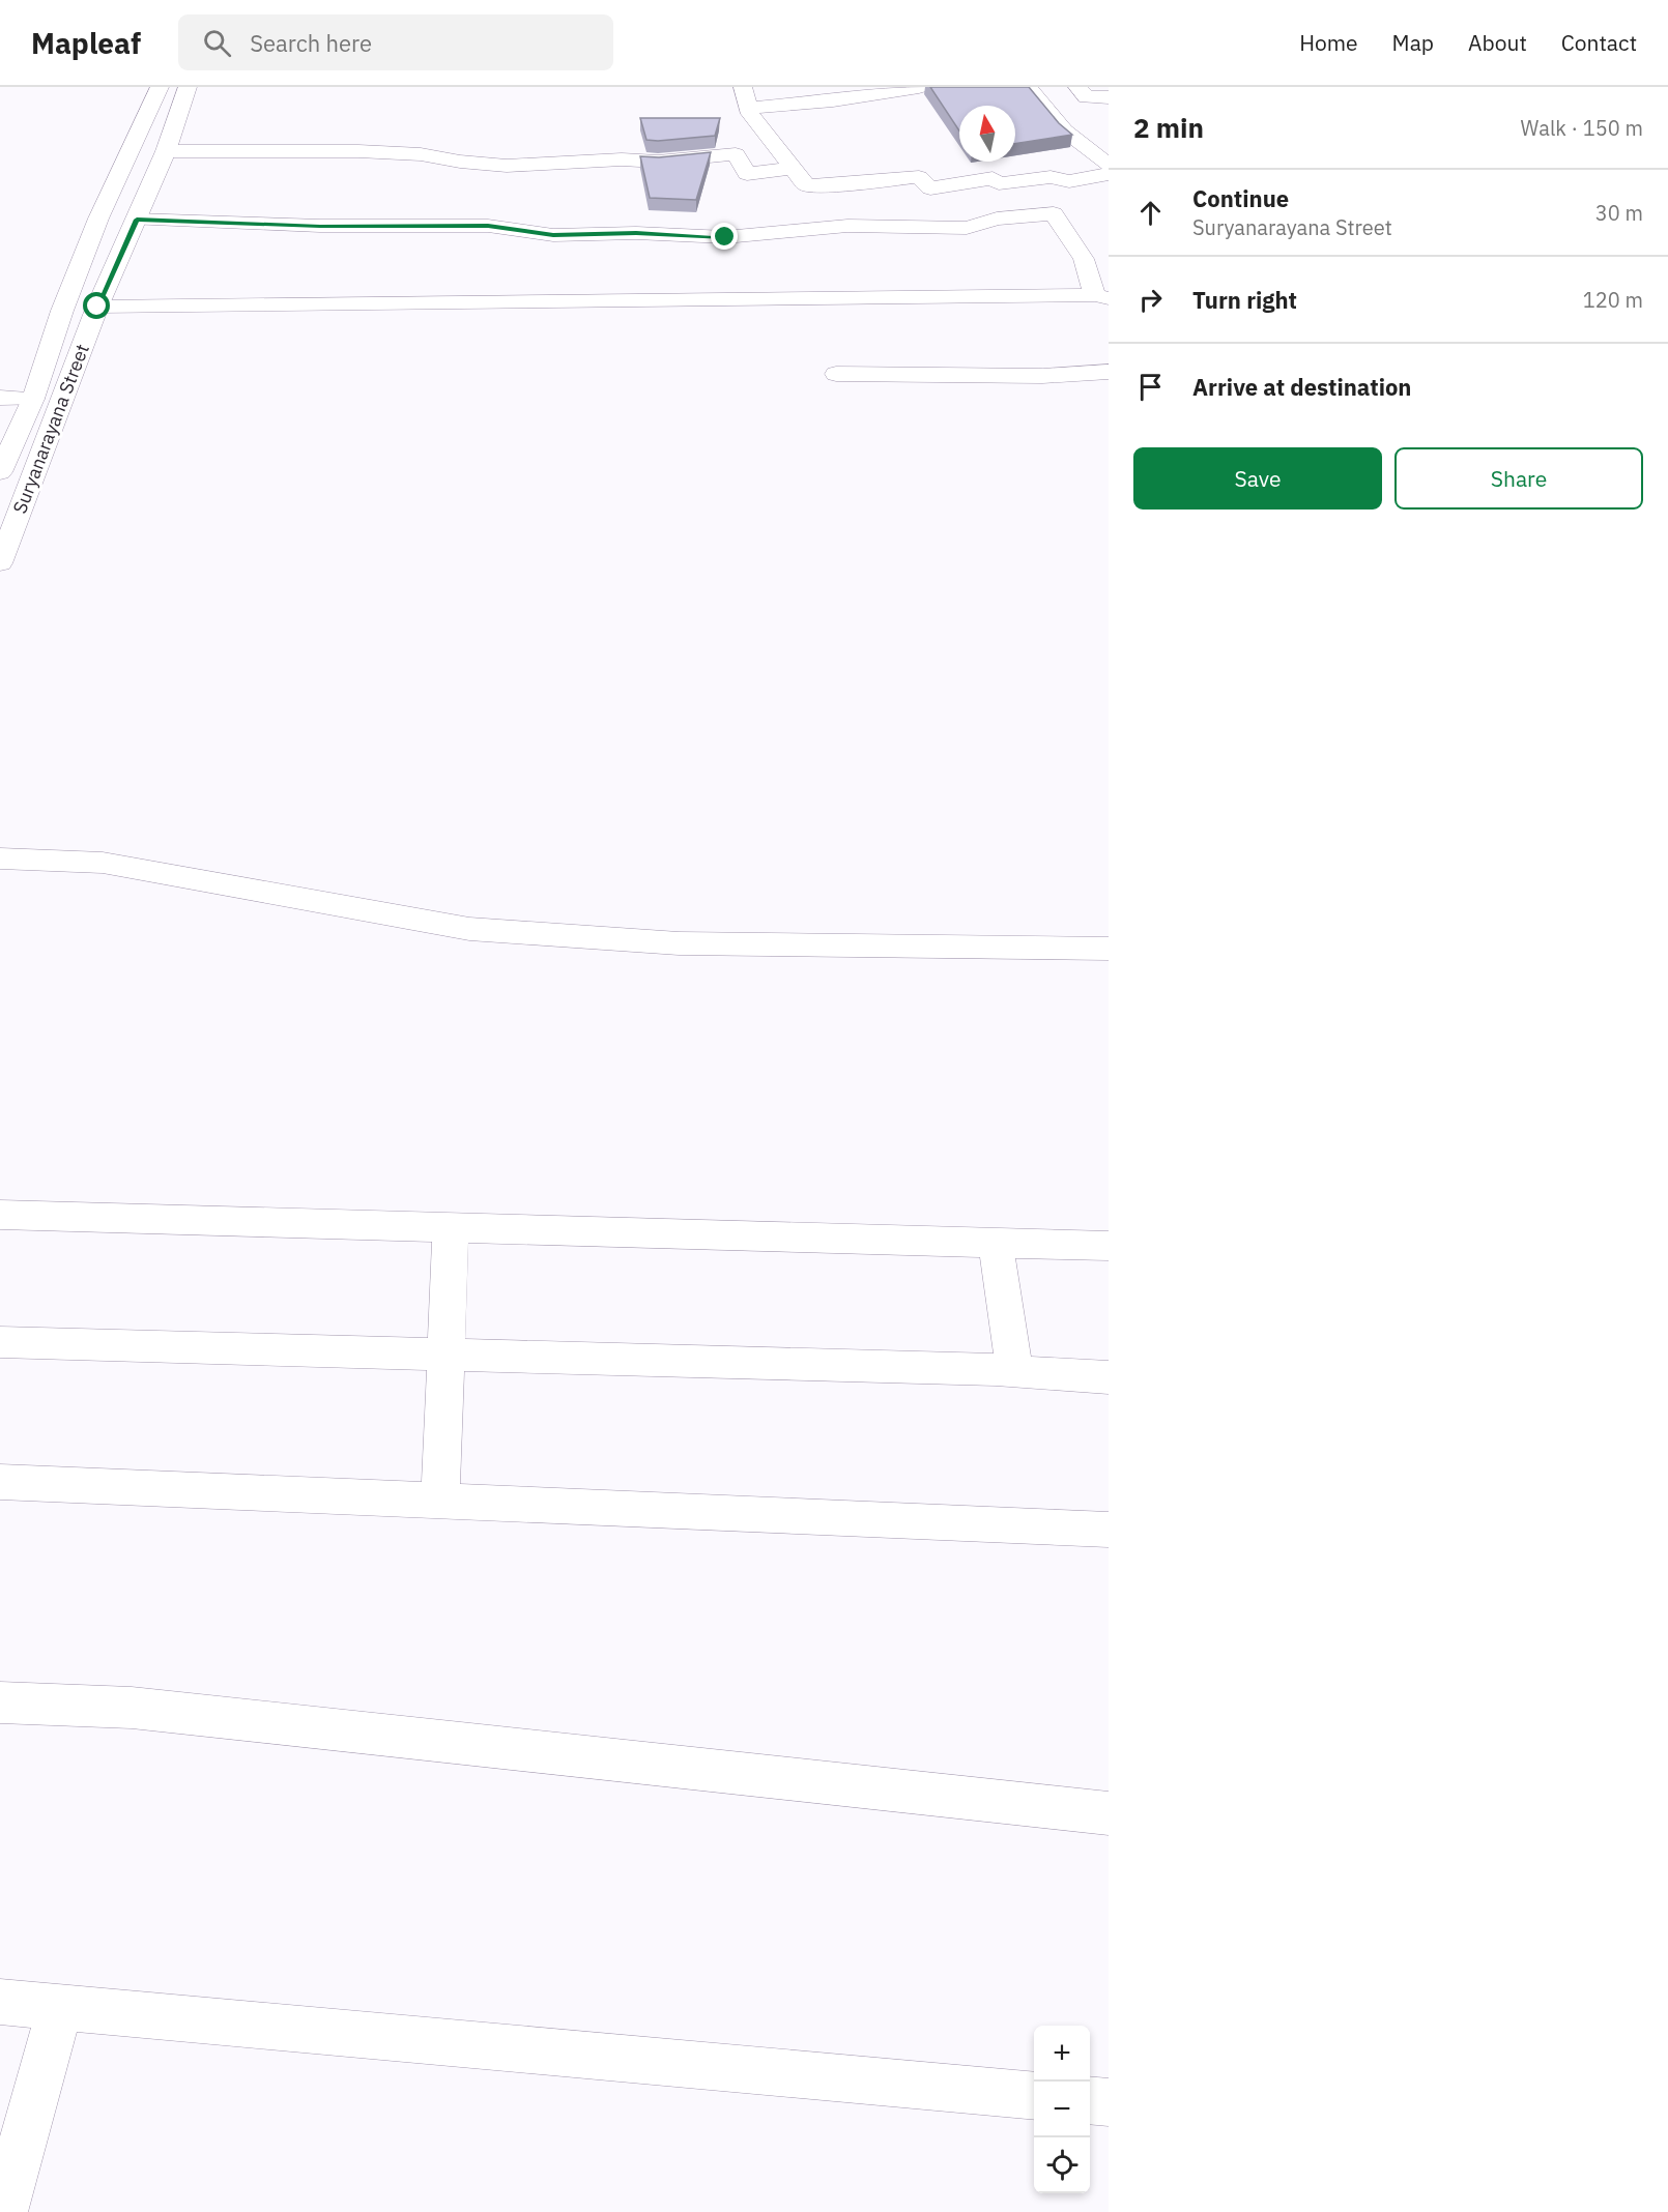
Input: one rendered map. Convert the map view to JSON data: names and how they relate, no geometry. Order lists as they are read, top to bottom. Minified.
{"streets":{"street":["Suryanarayana Street"]},"north":"top","page":{"header":"Mapleaf","search":"Search here","nav":["Home","Map","About","Contact"],"heading":["2 min","Walk · 150 m"],"list":[["Continue","Suryanarayana Street","30 m"],["Turn right","120 m"],"Arrive at destination"],"buttons":["Save","Share"],"map_buttons":["+","−"]}}
